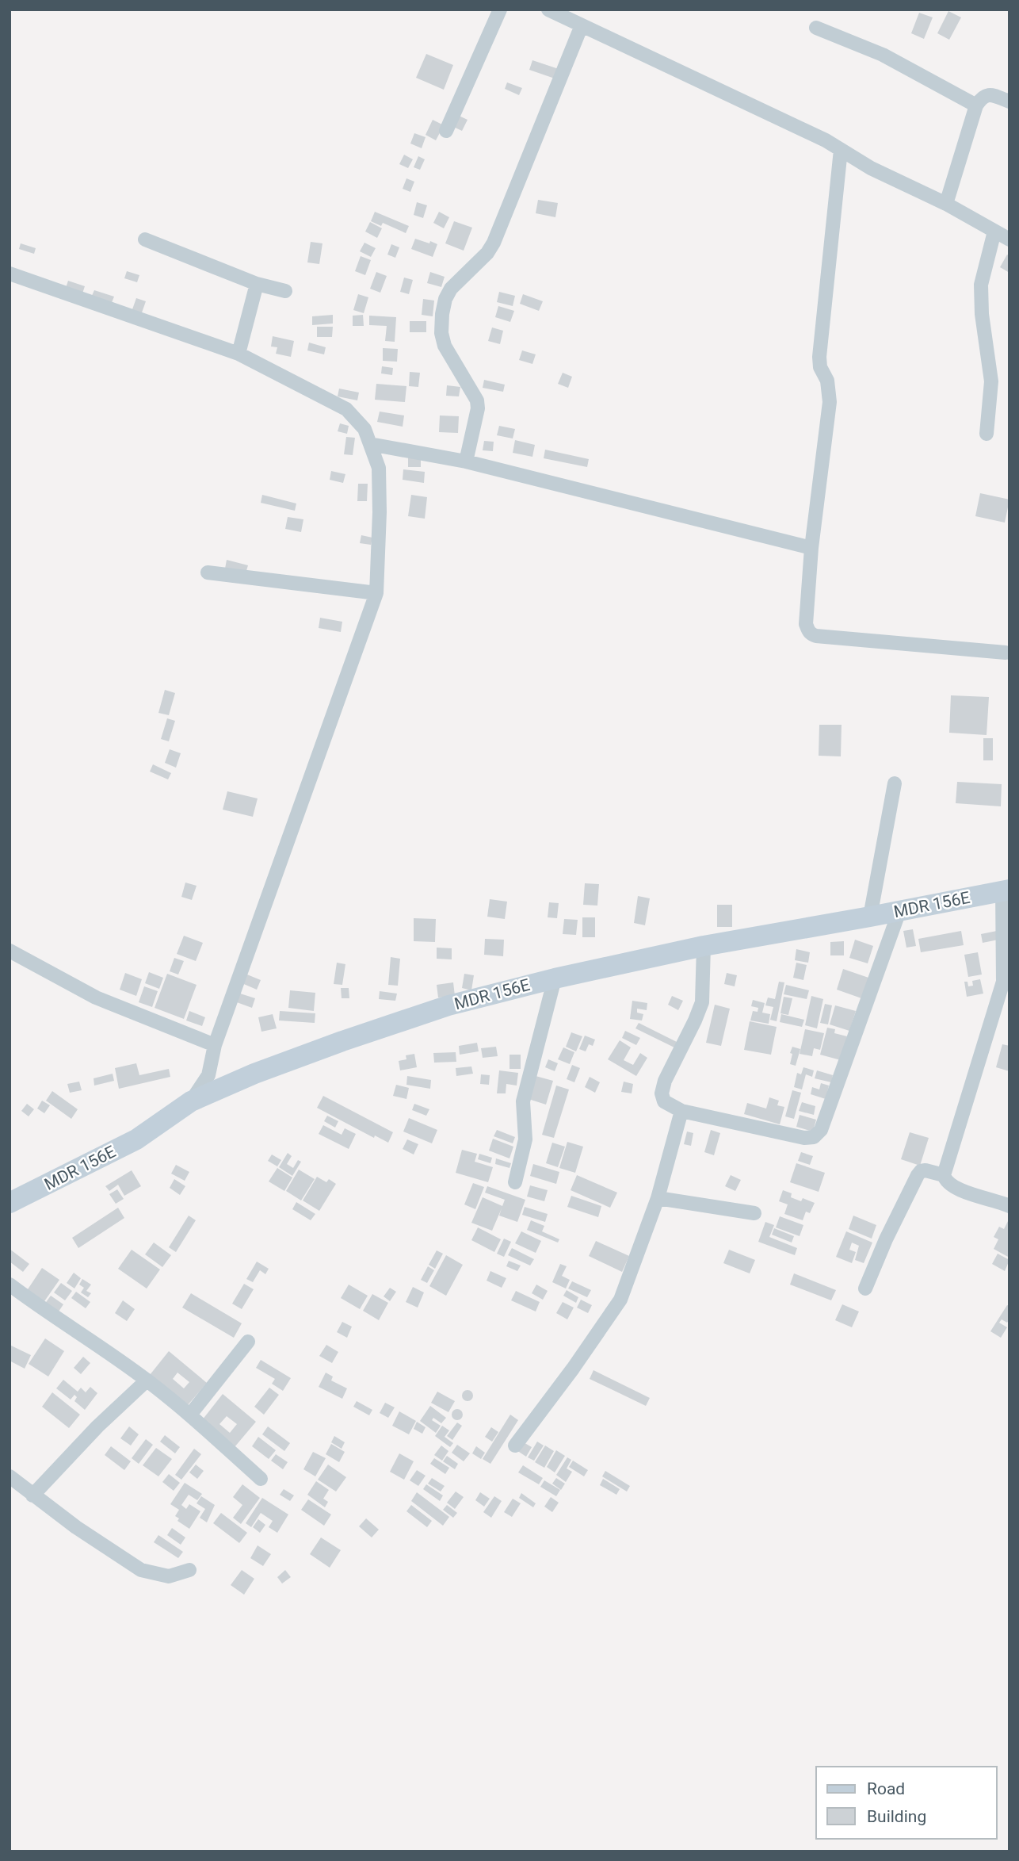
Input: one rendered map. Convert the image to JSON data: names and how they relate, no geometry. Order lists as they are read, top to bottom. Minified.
{"streets":{"main road":["MDR 156E"]},"legend":["Road","Building"]}
